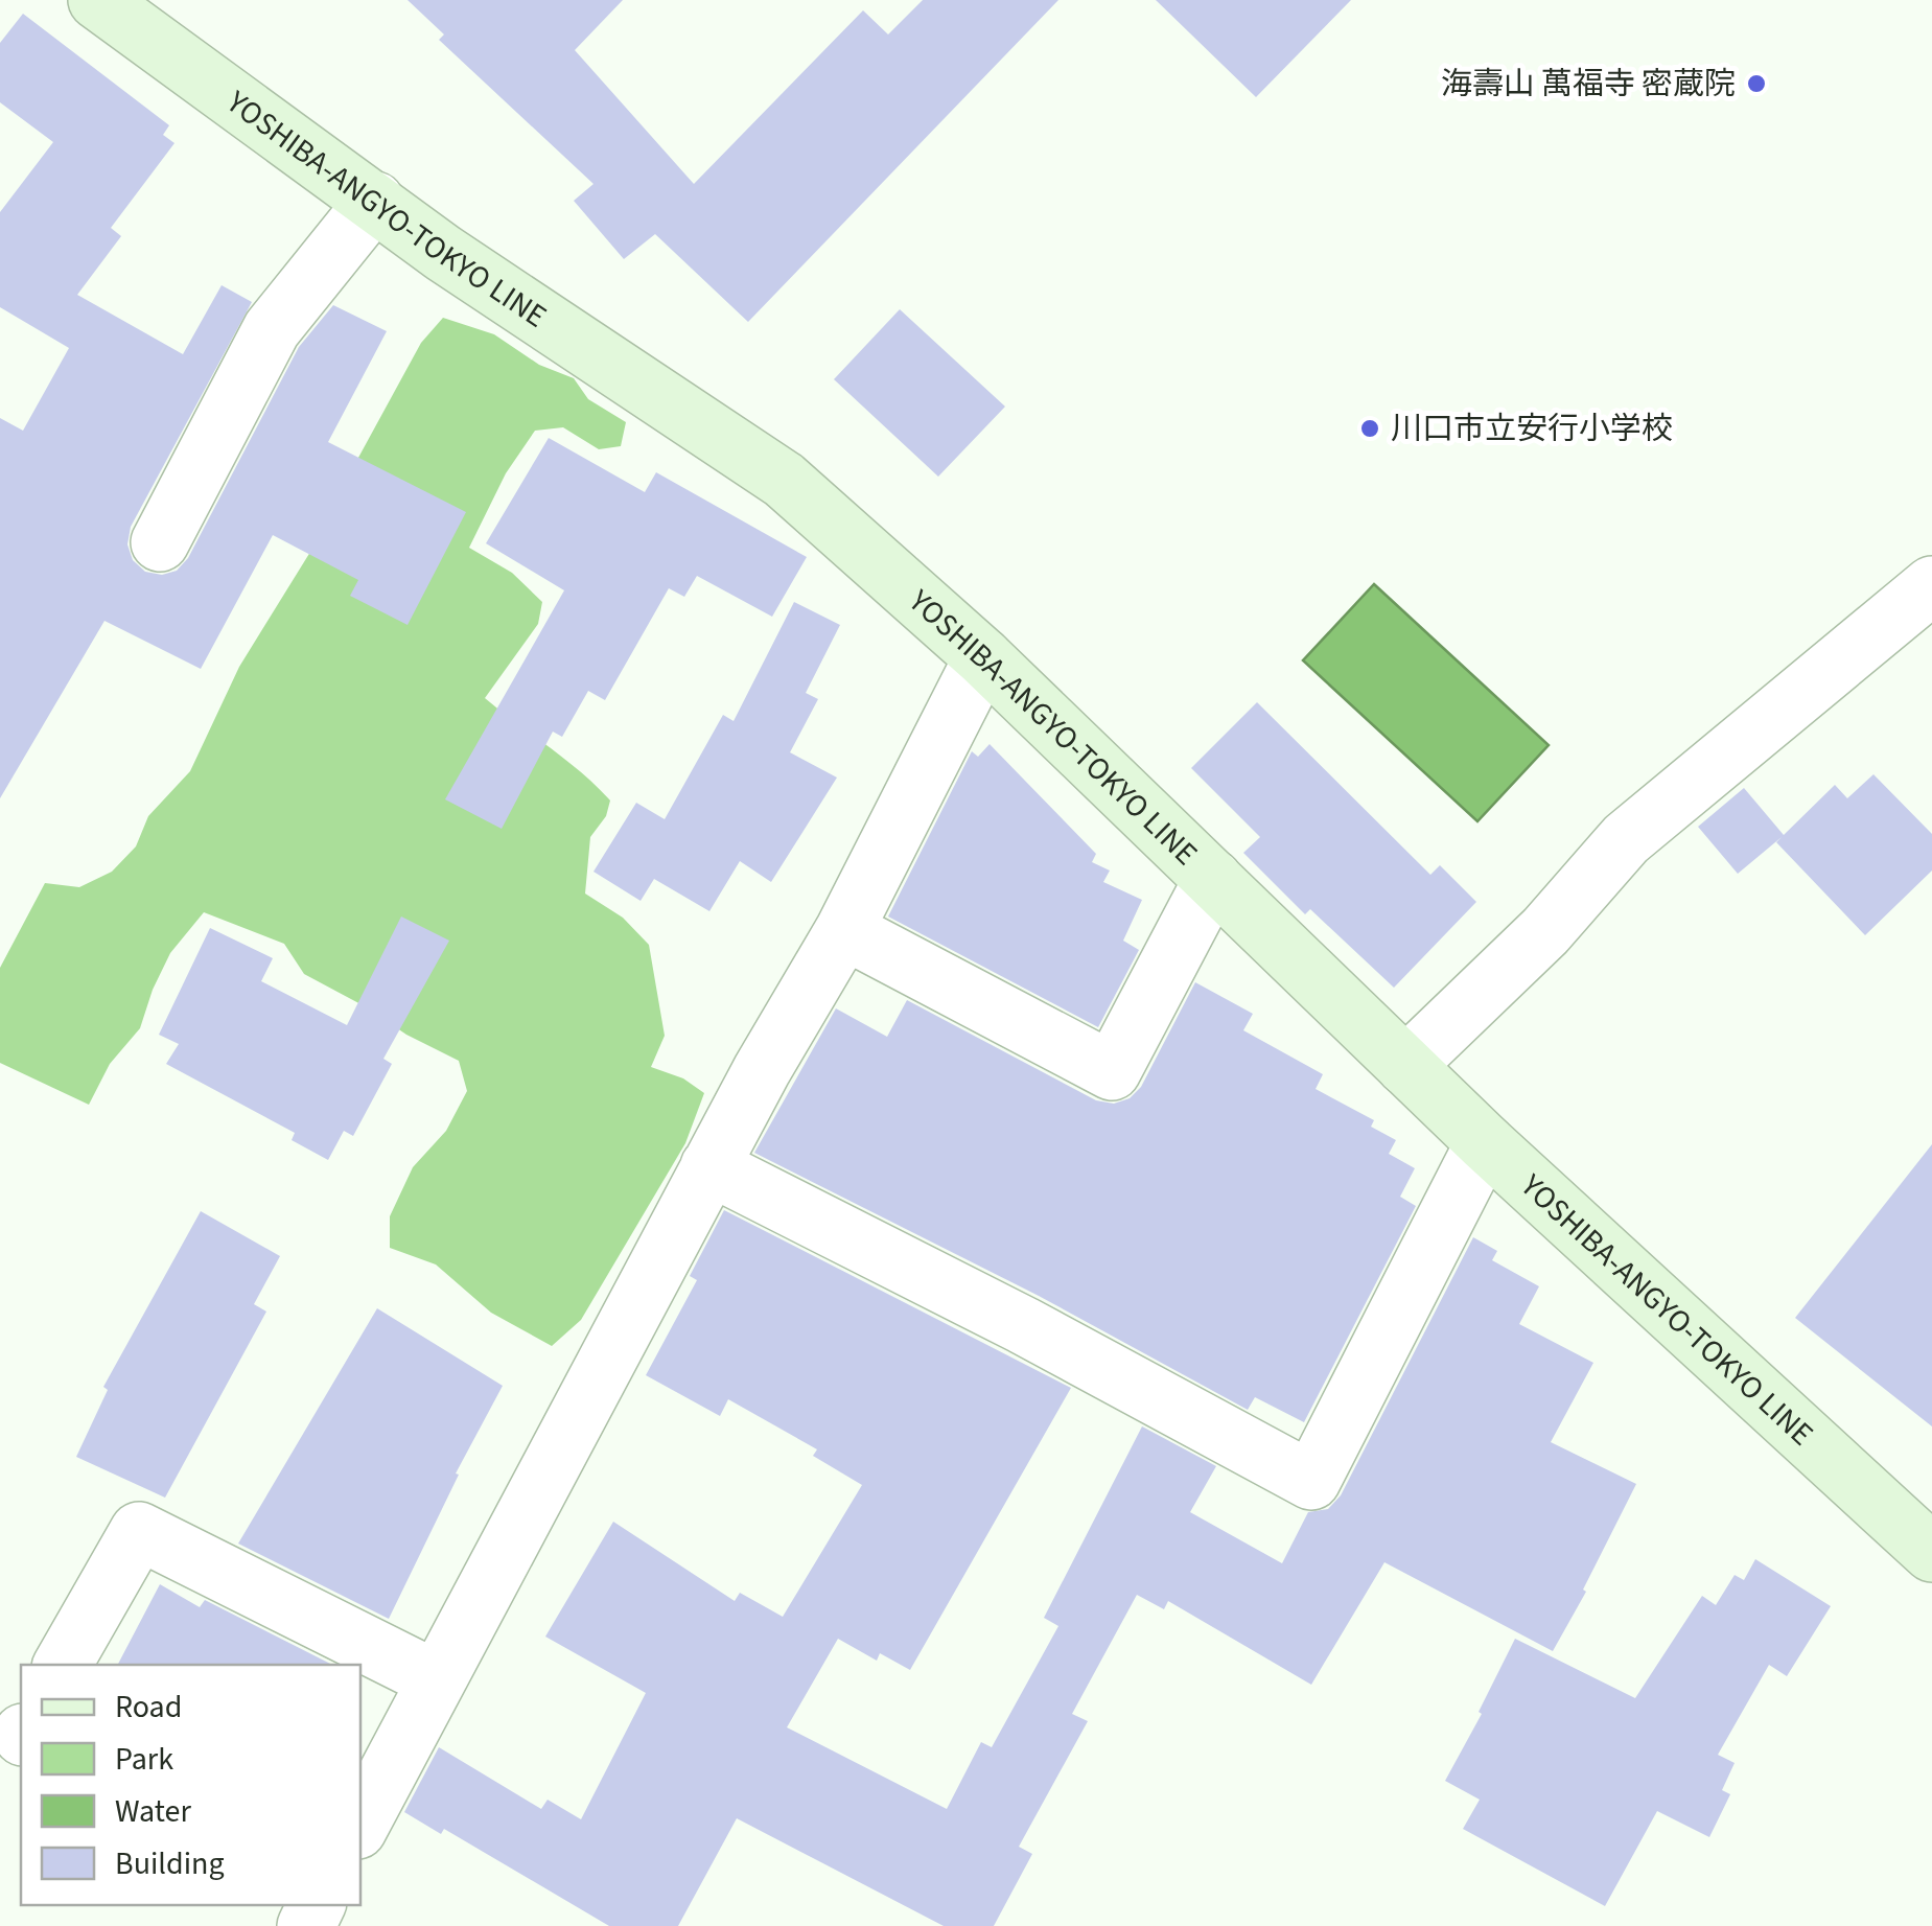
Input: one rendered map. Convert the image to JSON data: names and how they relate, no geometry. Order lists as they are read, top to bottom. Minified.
{"streets":{"main road":["YOSHIBA-ANGYO-TOKYO LINE"]},"places":["海壽山 萬福寺 密蔵院","川口市立安行小学校"],"legend":["Road","Park","Water","Building"]}
